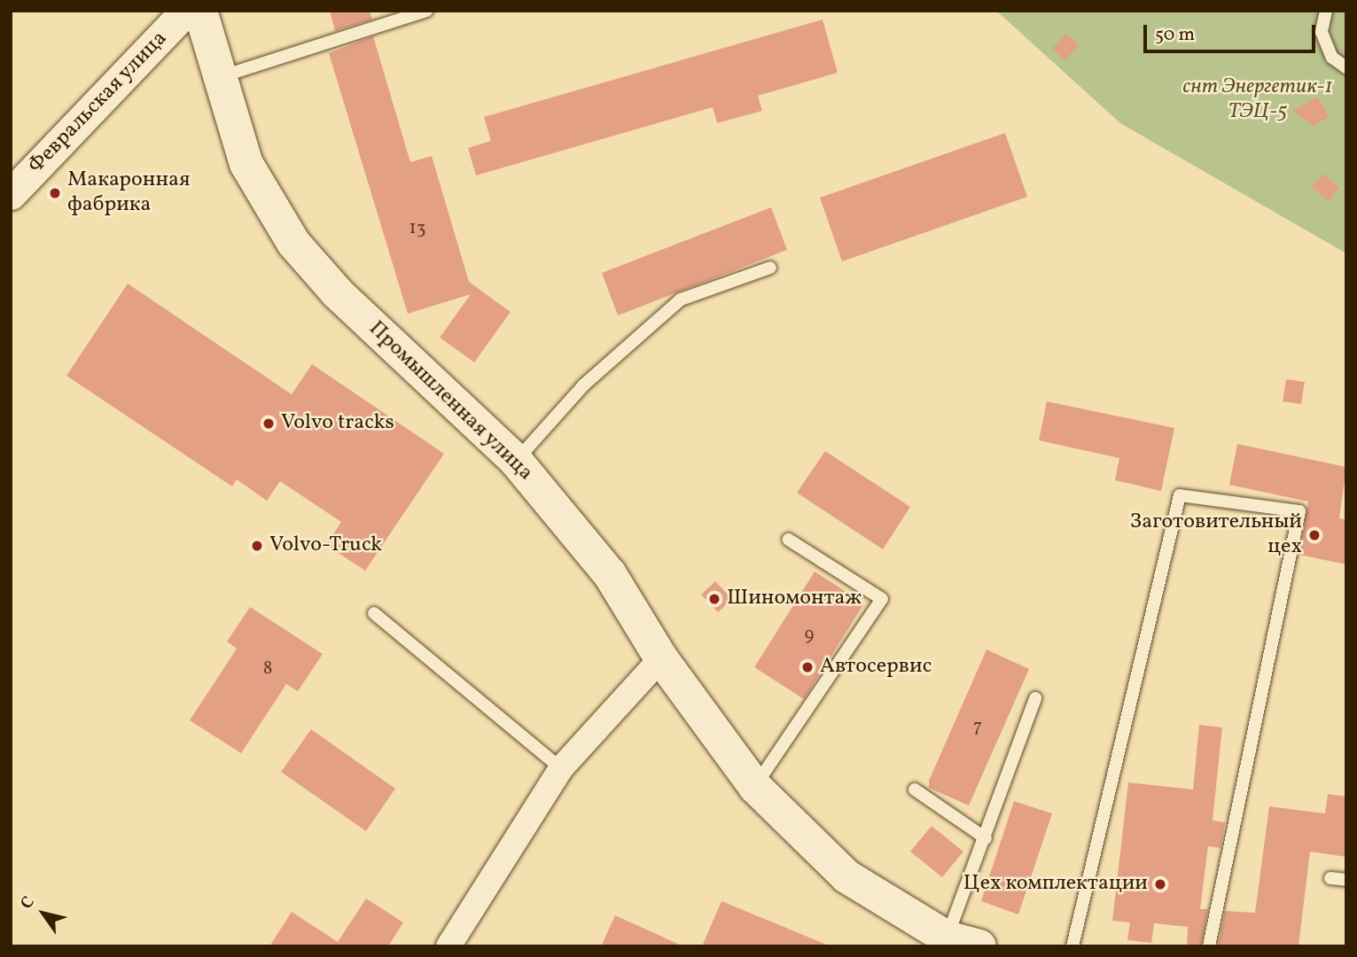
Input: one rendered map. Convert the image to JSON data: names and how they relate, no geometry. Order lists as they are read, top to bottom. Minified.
{"streets":{"main road":["Промышленная улица"],"street":["Февральская улица"]},"parks":["снт Энергетик-1 ТЭЦ-5"],"places":["Макаронная фабрика","Volvo tracks","Заготовительный цех","Volvo-Truck","Шиномонтаж","Автосервис","Цех комплектации"],"house_numbers":["13","9","8","7"],"scale_bar":"50 m","north":"top left"}
